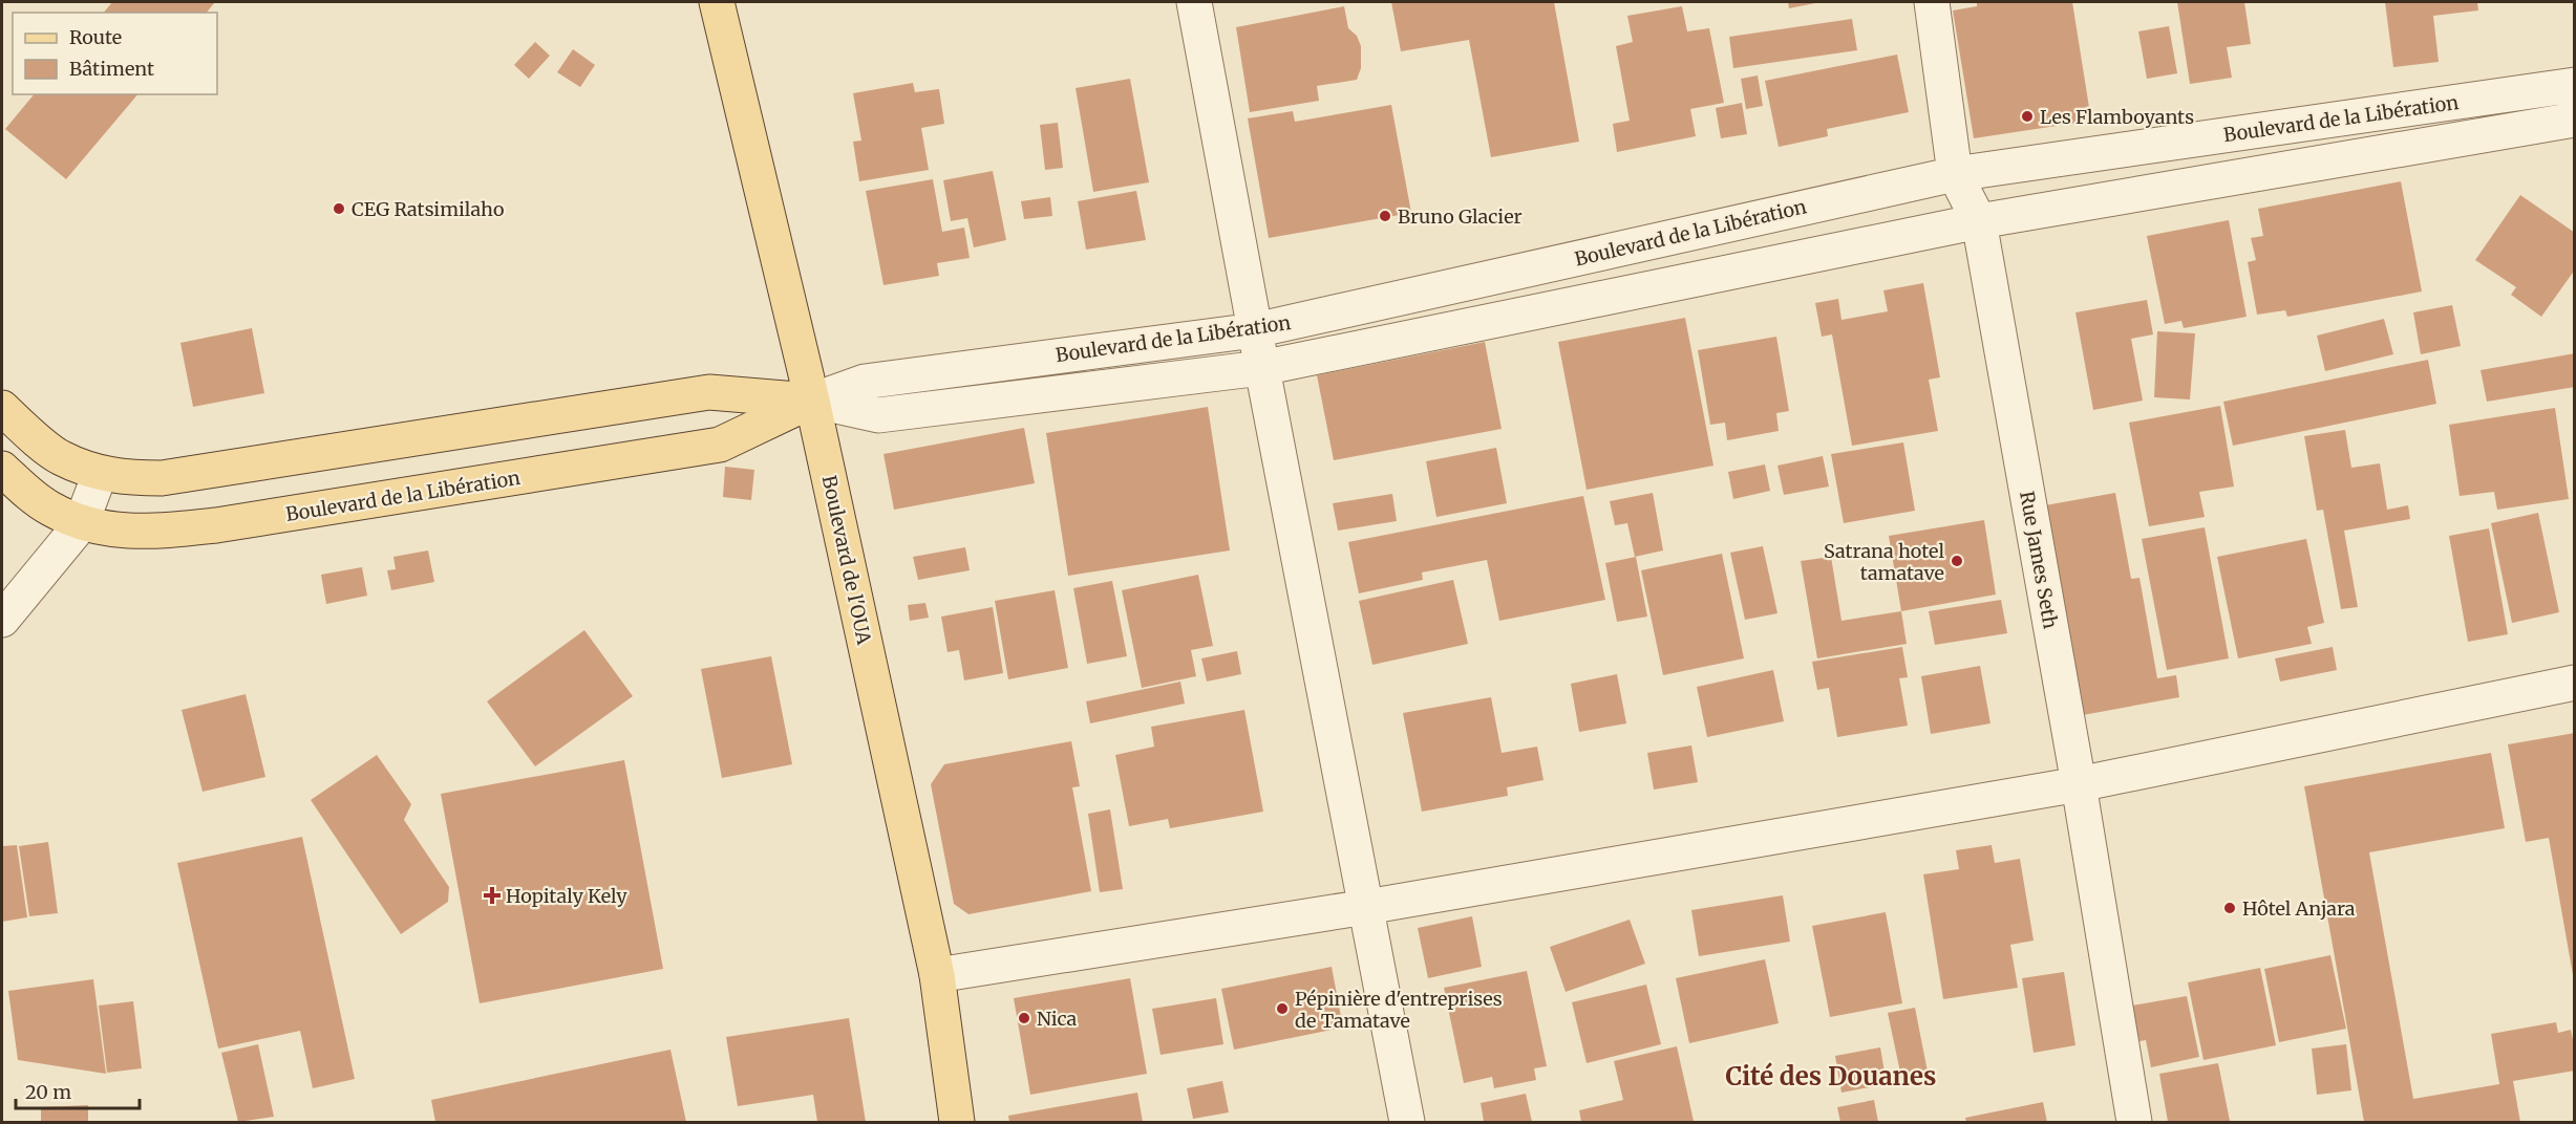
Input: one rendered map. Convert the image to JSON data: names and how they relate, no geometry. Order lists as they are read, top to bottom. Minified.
{"streets":{"main road":["Boulevard de la Libération","Boulevard de l'OUA"],"street":["Rue James Seth"]},"crossings":[["Boulevard de la Libération","Boulevard de l'OUA"],["Boulevard de la Libération","Rue James Seth"]],"districts":["Cité des Douanes"],"places":{"other":["Les Flamboyants","CEG Ratsimilaho","Bruno Glacier","Satrana hotel tamatave","Hôtel Anjara","Pépinière d'entreprises de Tamatave","Nica"],"health":["Hopitaly Kely"]},"legend":["Route","Bâtiment"],"scale_bar":"20 m"}
